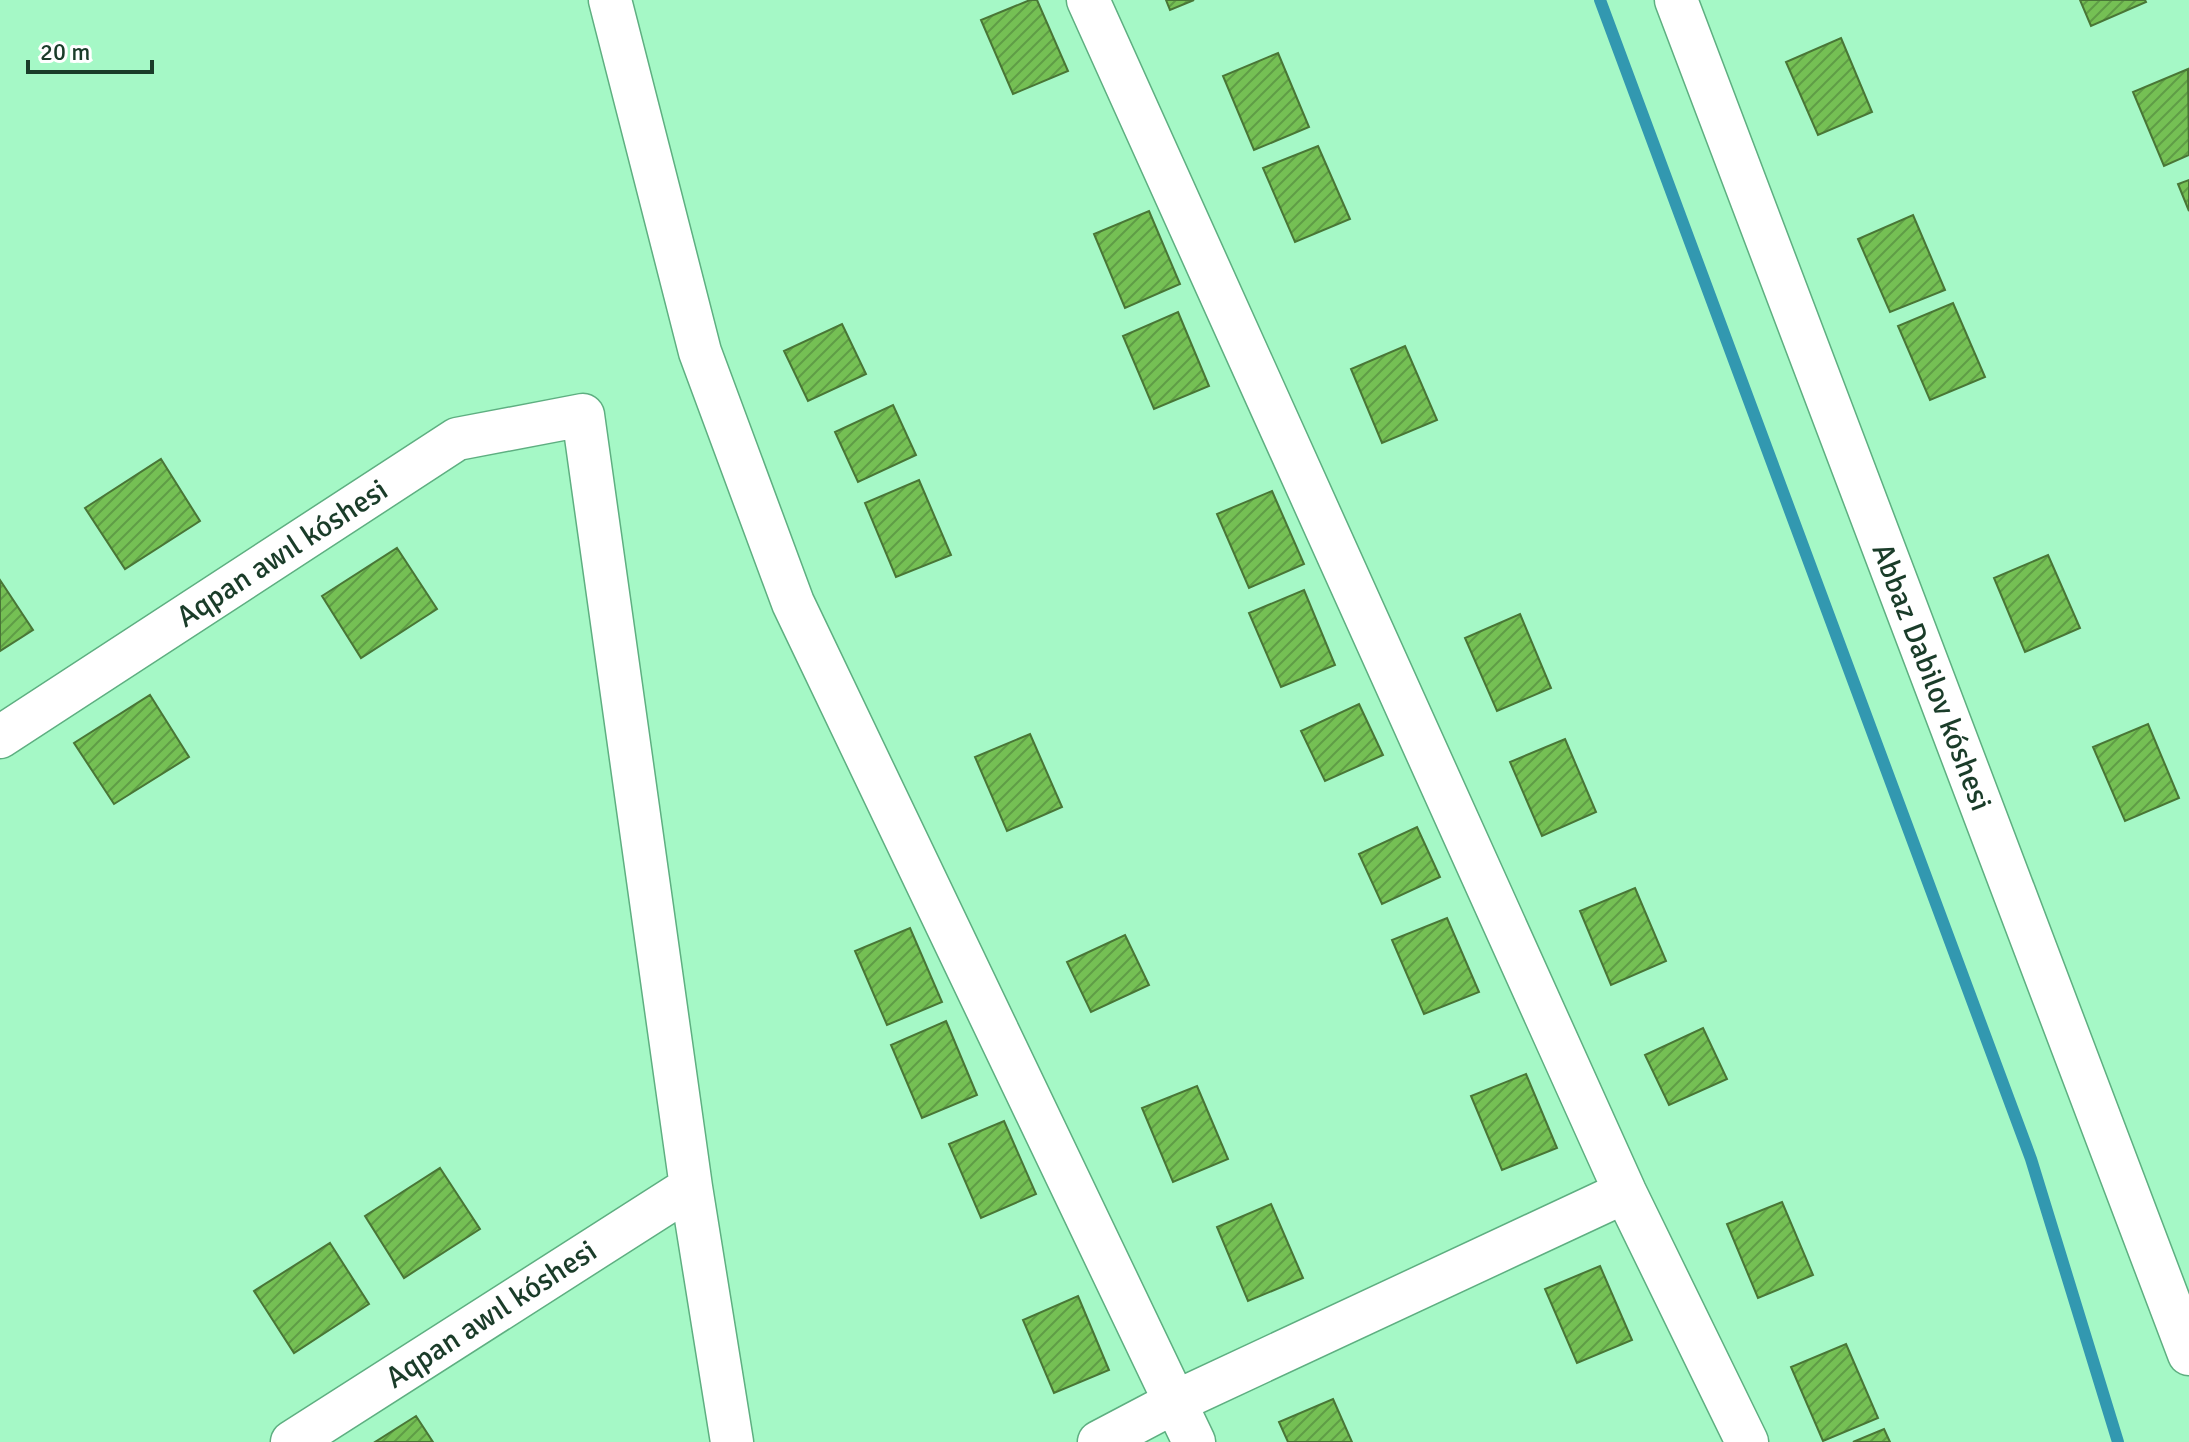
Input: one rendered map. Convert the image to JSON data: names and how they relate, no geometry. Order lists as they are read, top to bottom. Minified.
{"streets":{"street":["Aqpan awıl kóshesi","Abbaz Dabilov kóshesi"]},"scale_bar":"20 m"}
